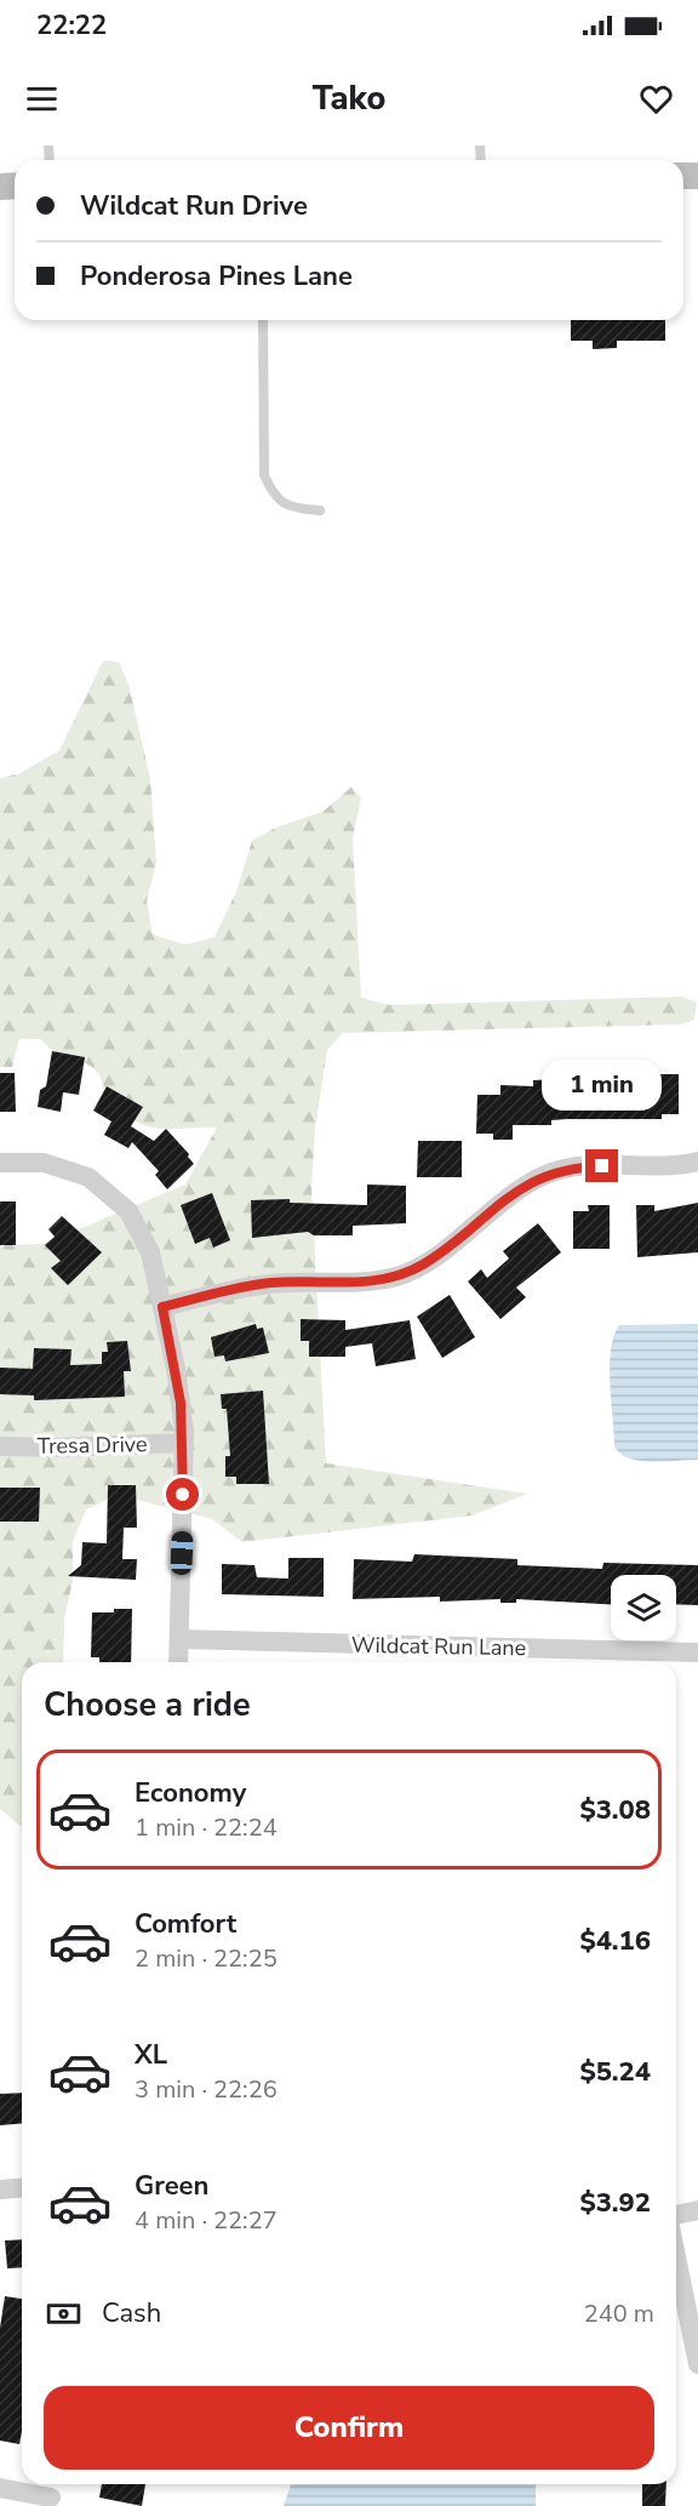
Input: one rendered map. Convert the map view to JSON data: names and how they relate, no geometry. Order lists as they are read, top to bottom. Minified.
{"streets":{"street":["Tresa Drive","Wildcat Run Lane"]},"page":{"status":"22:22","header":"Tako","banner":["Wildcat Run Drive","Ponderosa Pines Lane"],"bubble":"1 min","heading":"Choose a ride","list":[{"name":"Economy","note":"1 min · 22:24","value":"$3.08"},{"name":"Comfort","note":"2 min · 22:25","value":"$4.16"},{"name":"XL","note":"3 min · 22:26","value":"$5.24"},{"name":"Green","note":"4 min · 22:27","value":"$3.92"}],"pay":["Cash","240 m"],"buttons":"Confirm"}}
